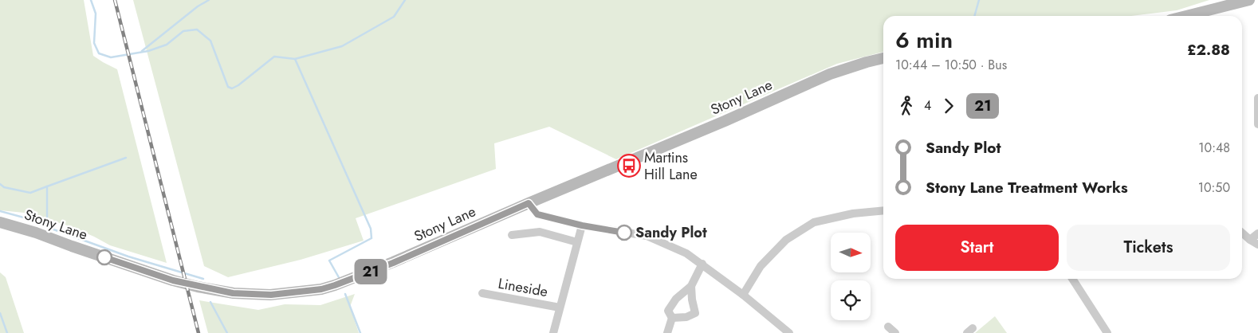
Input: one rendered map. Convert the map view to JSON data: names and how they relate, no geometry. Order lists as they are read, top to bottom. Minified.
{"streets":{"main road":["Stony Lane"],"street":["Lineside"]},"places":{"bus stop":["Martins Hill Lane"],"other":["Sandy Plot"]},"lines":["bus line 21"],"north":"right","page":{"on_map":"21","heading":["6 min","10:44 – 10:50 · Bus","£2.88"],"legs":["4","21"],"list":[{"name":"Sandy Plot","value":"10:48"},{"name":"Stony Lane Treatment Works","value":"10:50"}],"buttons":["Start","Tickets"]}}
